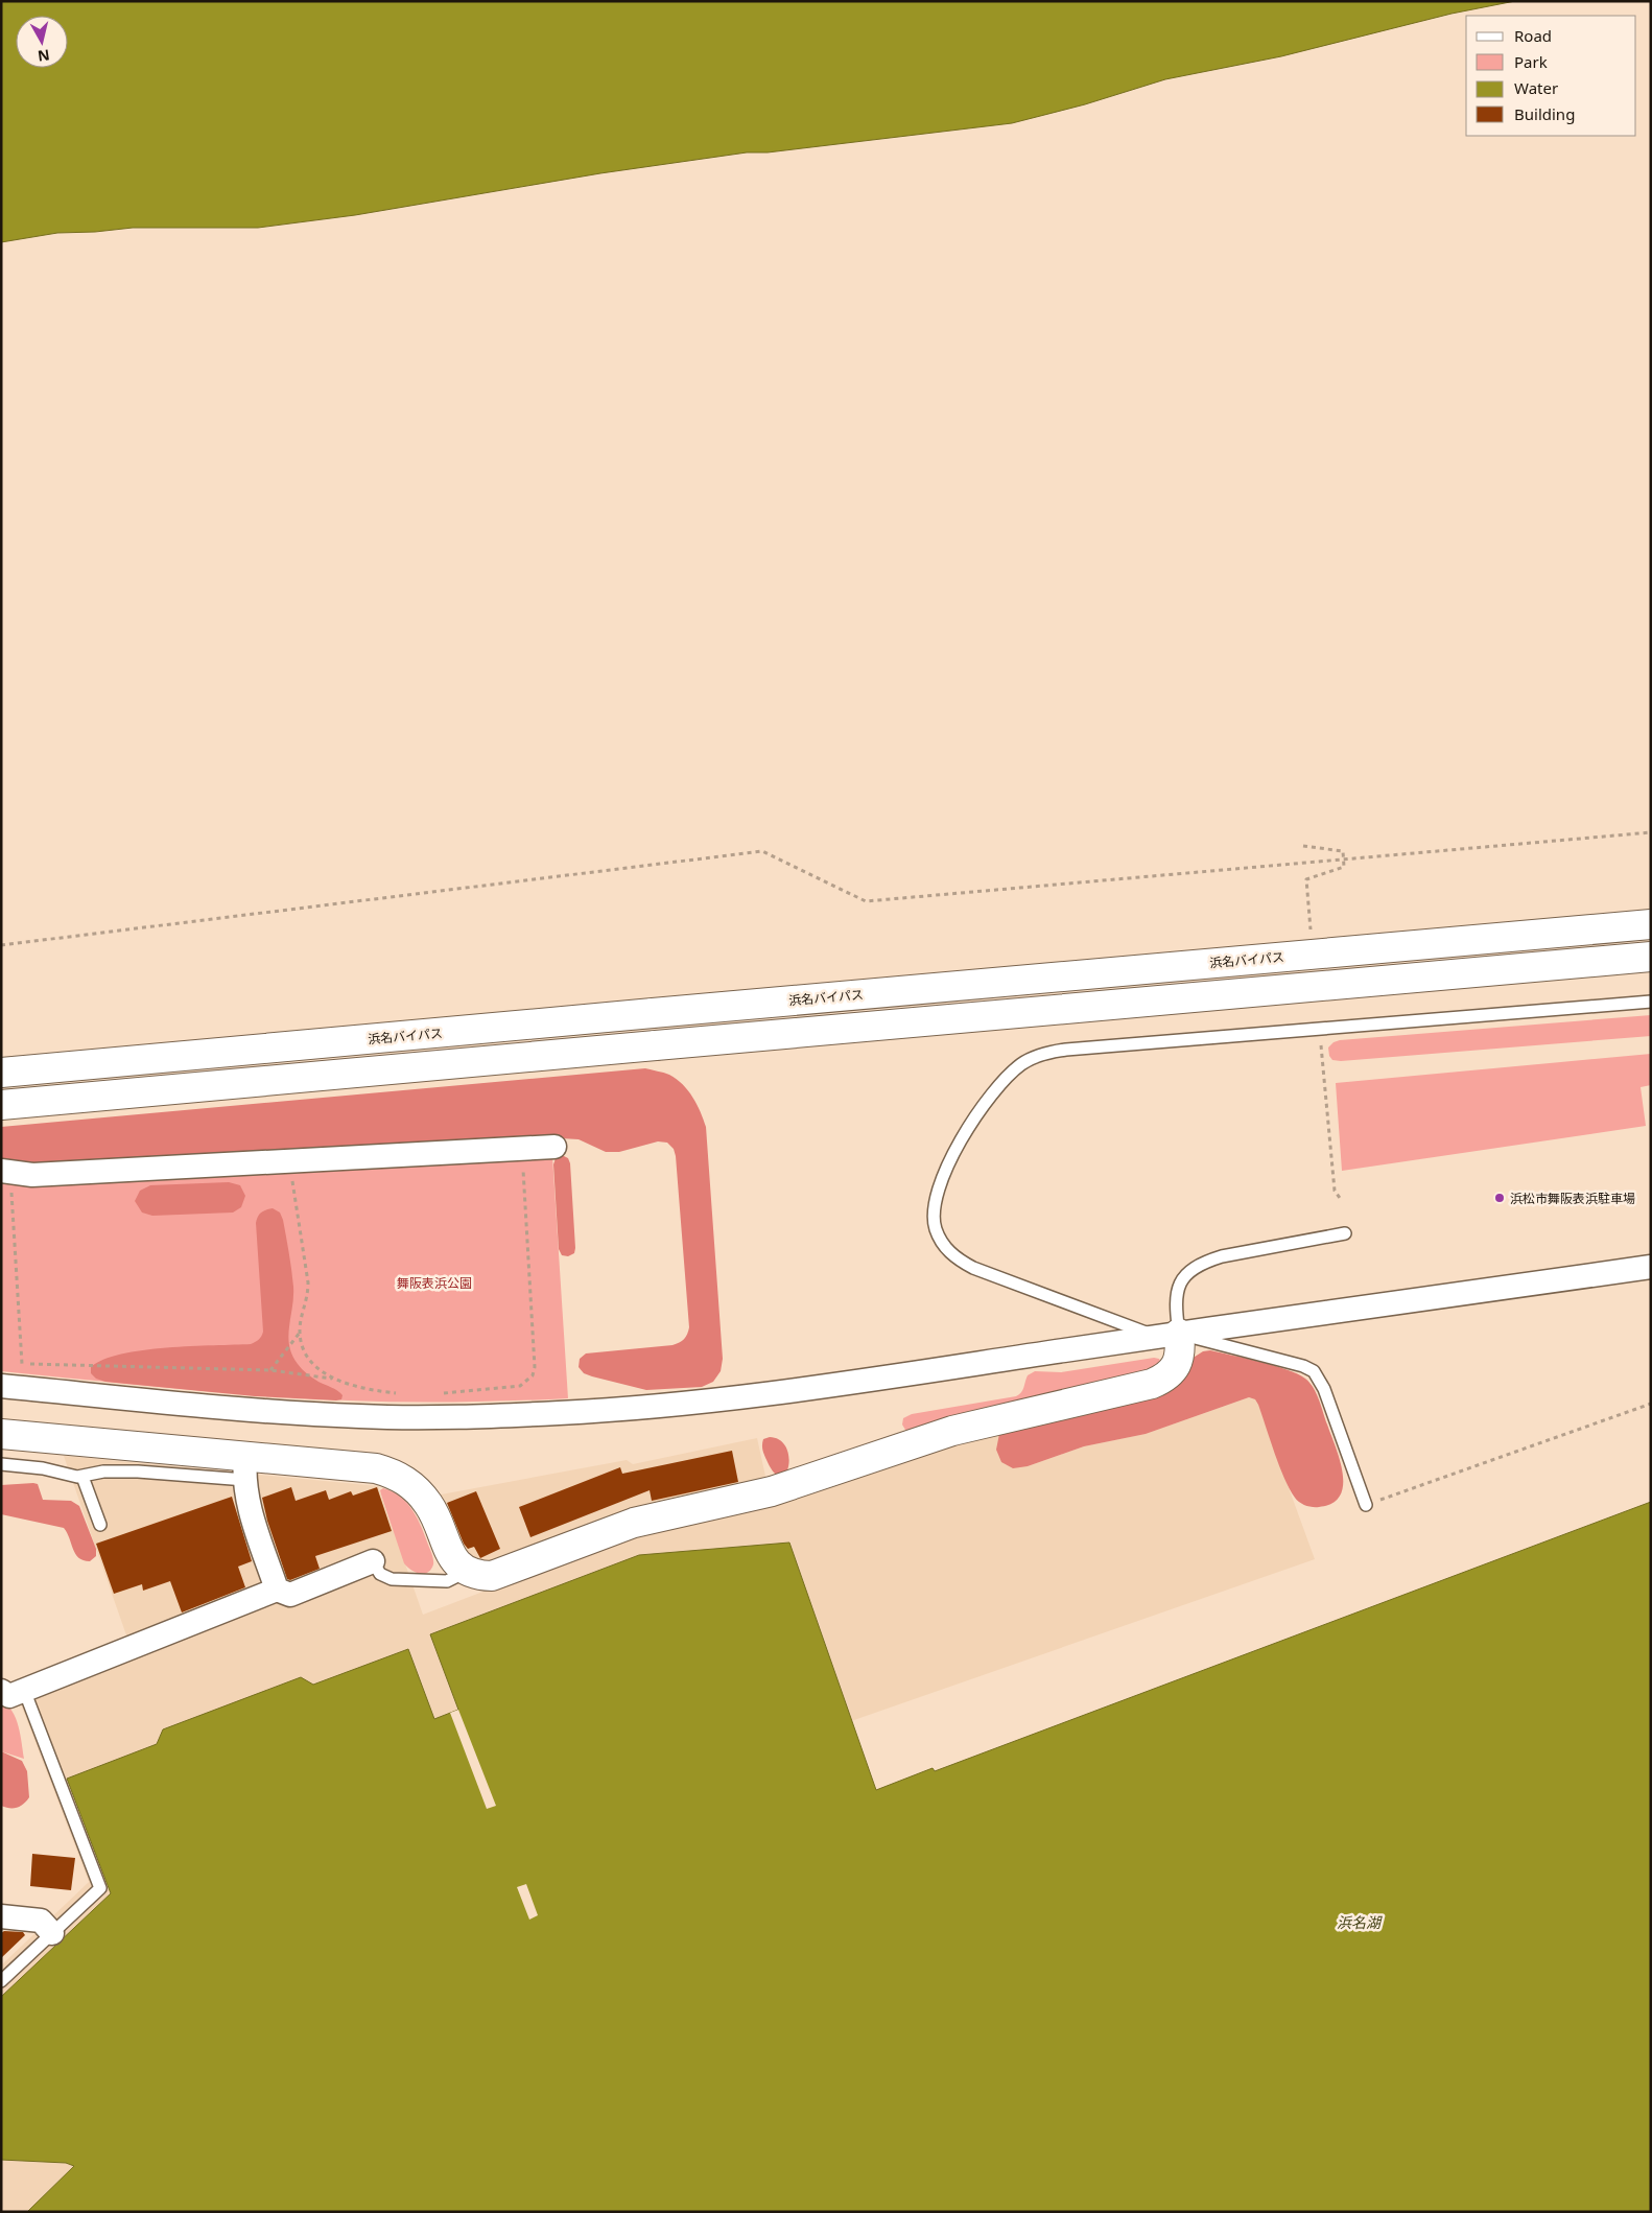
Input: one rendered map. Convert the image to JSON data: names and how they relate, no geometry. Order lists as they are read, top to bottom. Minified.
{"streets":{"main road":["浜名バイパス"]},"water":["浜名湖"],"parks":["舞阪表浜公園"],"places":["浜松市舞阪表浜駐車場"],"legend":["Road","Park","Water","Building"],"north":"bottom"}
